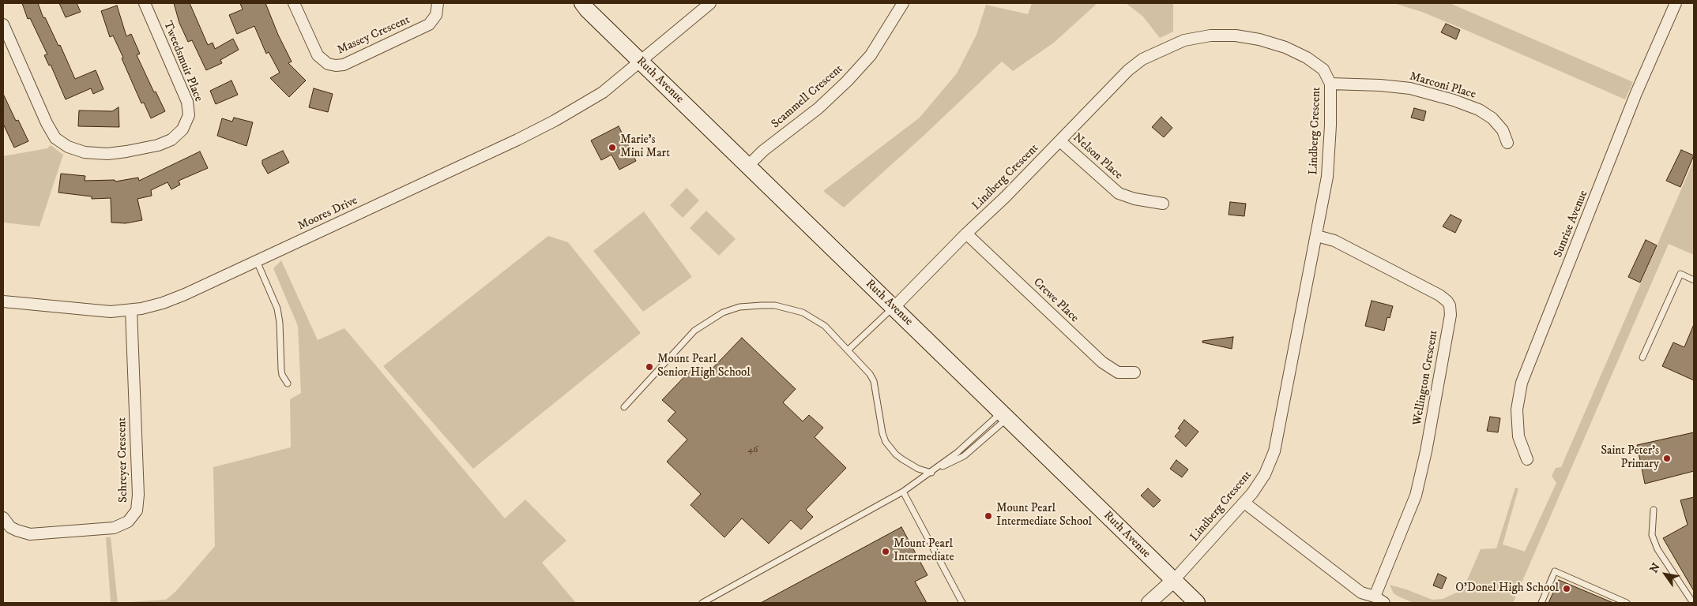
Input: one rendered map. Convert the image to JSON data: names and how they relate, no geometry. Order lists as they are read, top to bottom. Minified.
{"streets":{"main road":["Ruth Avenue"],"street":["Massey Crescent","Tweedsmuir Place","Marconi Place","Scammell Crescent","Lindberg Crescent","Nelson Place","Moores Drive","Sunrise Avenue","Crewe Place","Wellington Crescent","Schreyer Crescent"]},"crossings":[["Ruth Avenue","Scammell Crescent"],["Ruth Avenue","Lindberg Crescent"],["Ruth Avenue","Moores Drive"],["Marconi Place","Lindberg Crescent"],["Lindberg Crescent","Nelson Place"],["Lindberg Crescent","Crewe Place"],["Lindberg Crescent","Wellington Crescent"],["Moores Drive","Schreyer Crescent"]],"places":["Marie's Mini Mart","Mount Pearl Senior High School","Saint Peter's Primary","Mount Pearl Intermediate School","Mount Pearl Intermediate","O’Donel High School"],"house_numbers":["46"],"north":"top left"}
